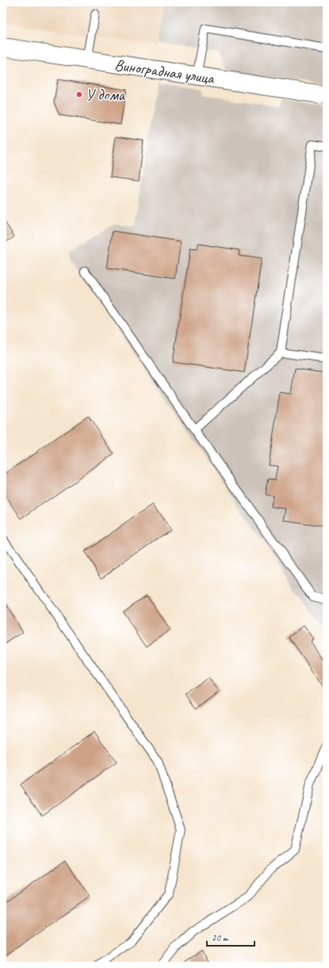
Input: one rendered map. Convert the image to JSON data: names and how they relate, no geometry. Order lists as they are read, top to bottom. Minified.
{"streets":{"street":["Виноградная улица"]},"places":["У дома"],"scale_bar":"20 m"}
